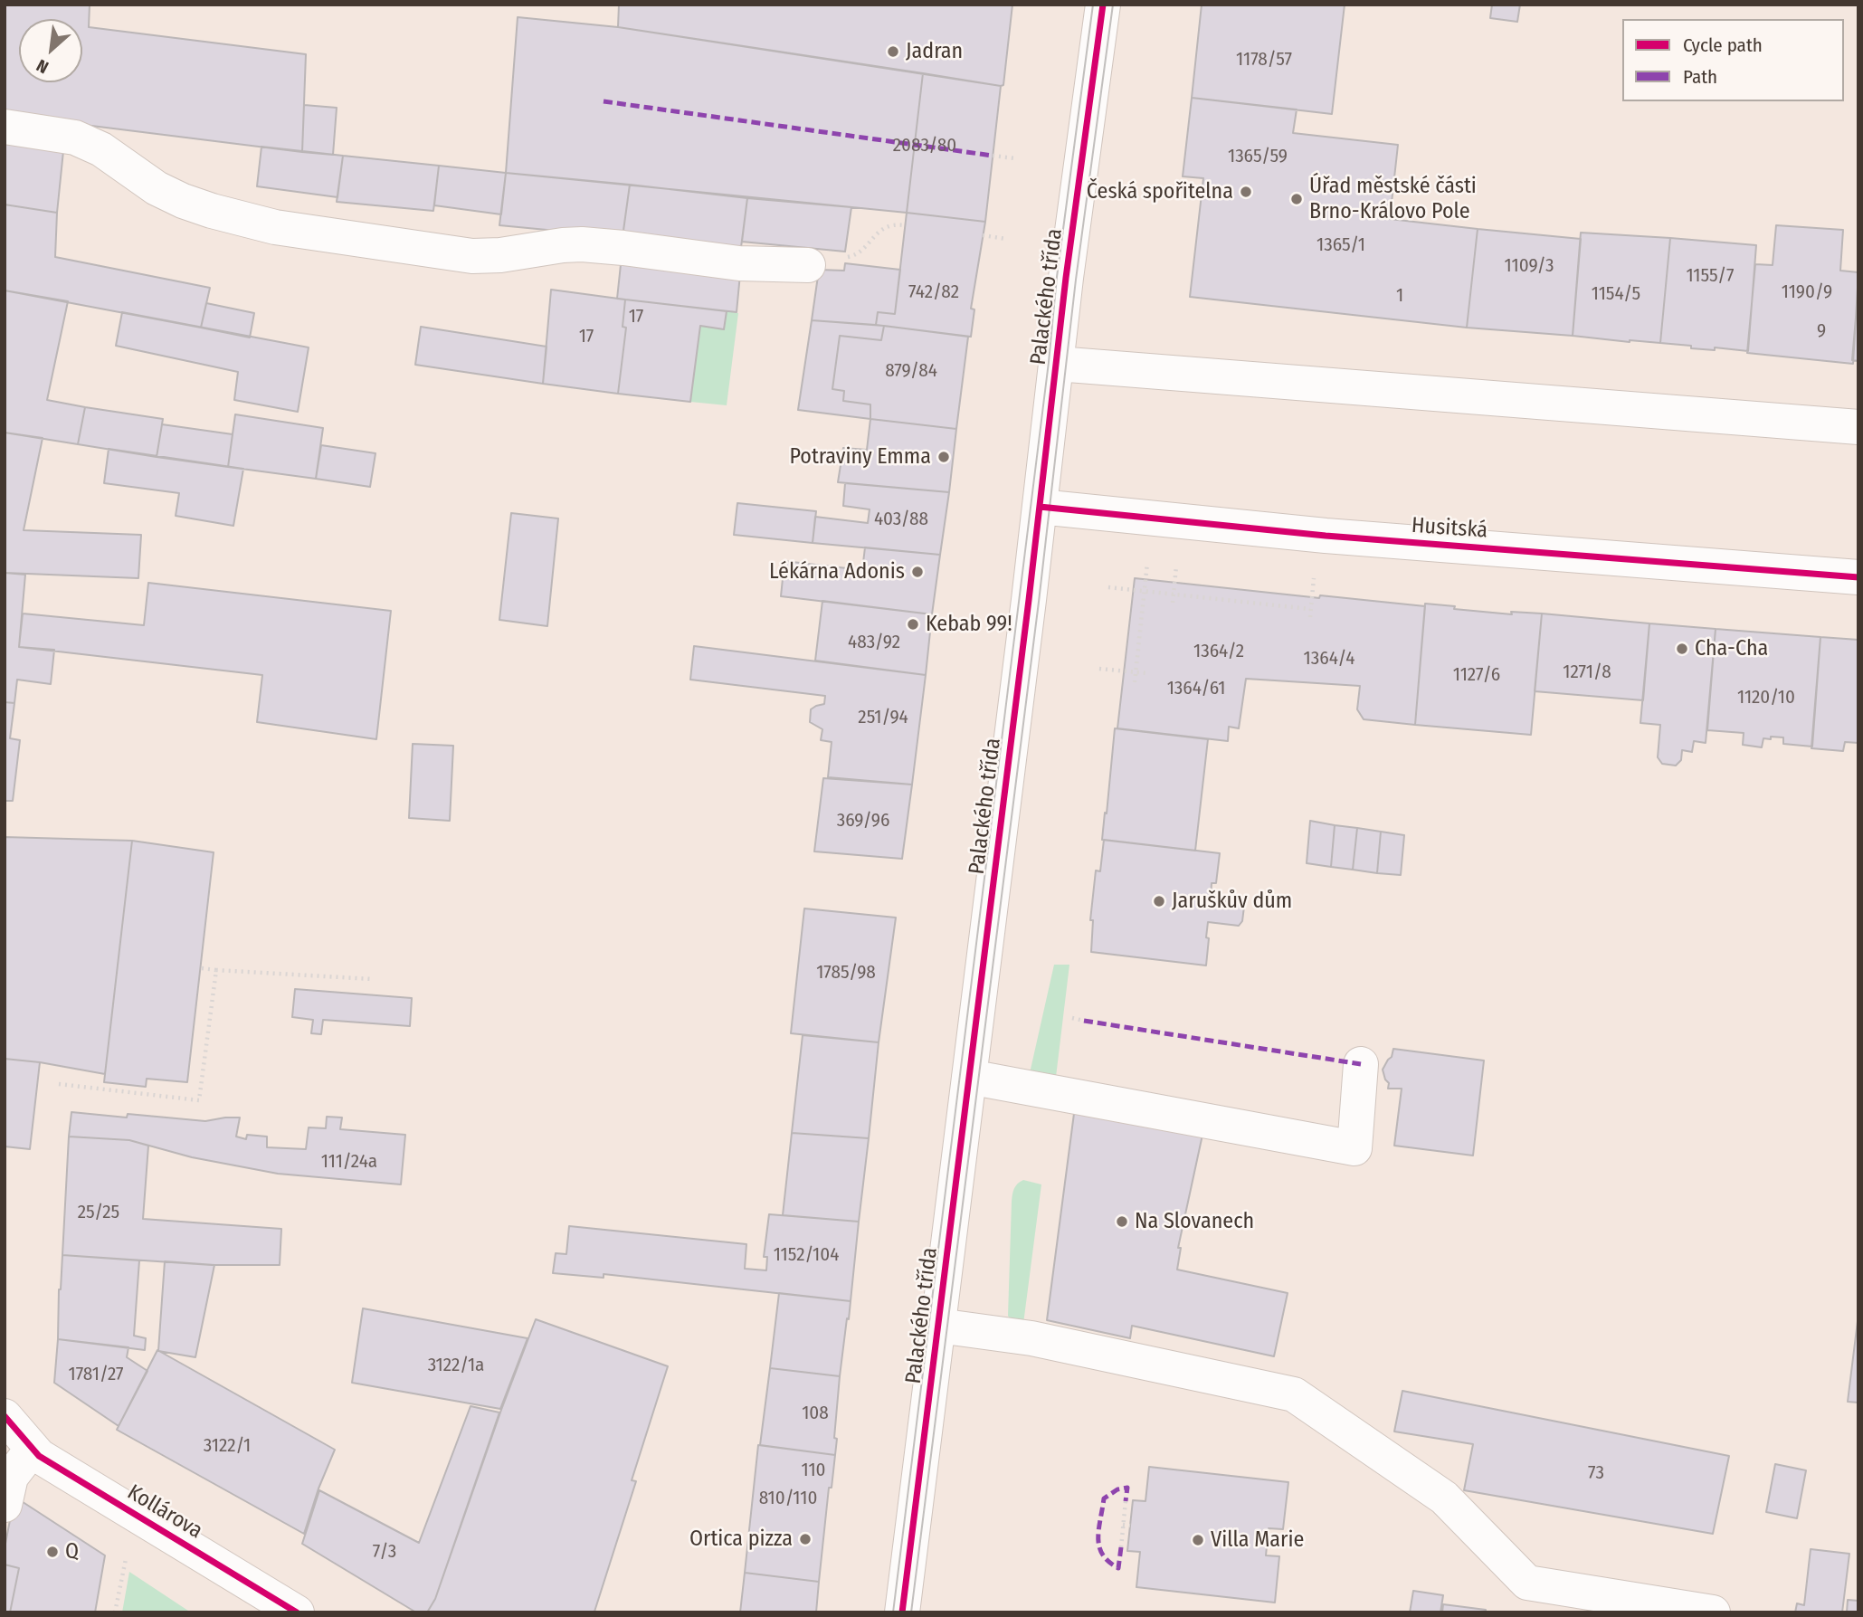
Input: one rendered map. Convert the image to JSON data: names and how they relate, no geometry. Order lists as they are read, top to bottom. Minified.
{"streets":{"street":["Palackého třída","Husitská","Kollárova"]},"crossings":[["Palackého třída","Husitská"]],"places":["Jadran","Česká spořitelna","Úřad městské části Brno-Královo Pole","Potraviny Emma","Lékárna Adonis","Kebab 99!","Cha-Cha","Jaruškův dům","Na Slovanech","Ortica pizza","Villa Marie","Q"],"house_numbers":["1178/57","2083/80","1365/59","1365/1","1109/3","1155/7","742/82","1190/9","1154/5","1","17","9","17","879/84","403/88","483/92","1364/2","1364/4","1271/8","1127/6","1364/61","1120/10","251/94","369/96","1785/98","111/24a","25/25","1152/104","3122/1a","1781/27","108","3122/1","110","73","810/110","7/3"],"legend":["Cycle path","Path"],"north":"bottom left"}
